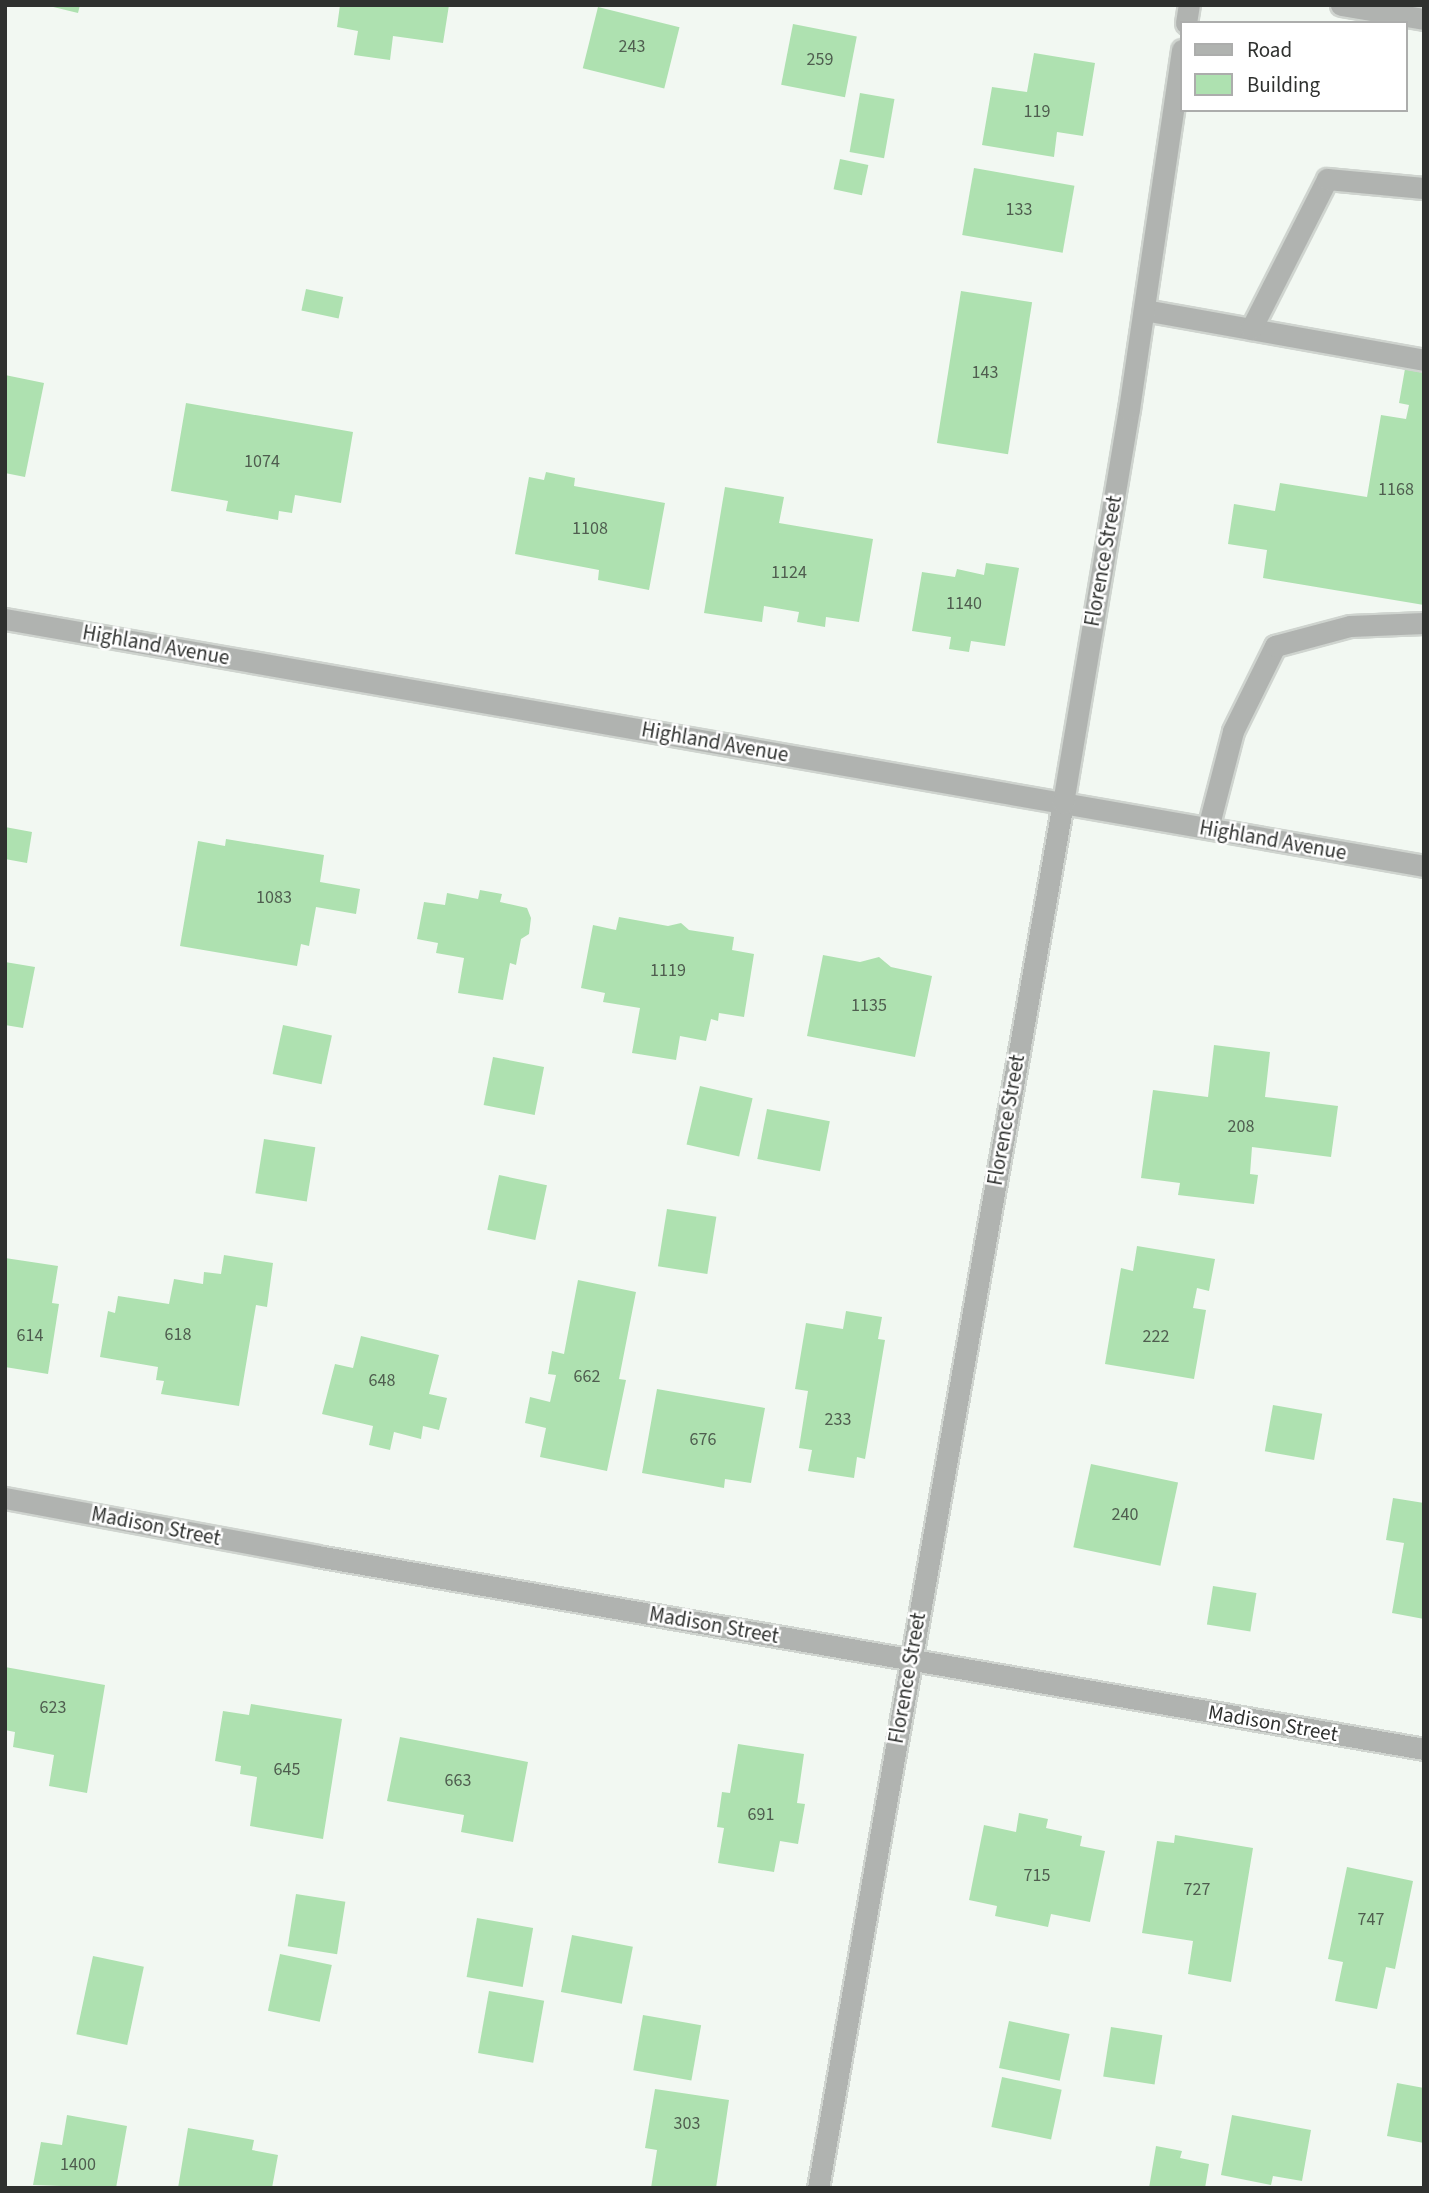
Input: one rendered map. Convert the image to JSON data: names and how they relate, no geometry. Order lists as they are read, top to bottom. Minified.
{"streets":{"street":["Florence Street","Highland Avenue","Madison Street"]},"crossings":[["Florence Street","Highland Avenue"],["Florence Street","Madison Street"]],"house_numbers":["243","259","119","133","143","1074","1168","1108","1124","1140","1083","1119","1135","208","618","614","222","662","648","233","676","240","623","645","663","691","715","727","747","303","1400"],"legend":["Road","Building"]}
